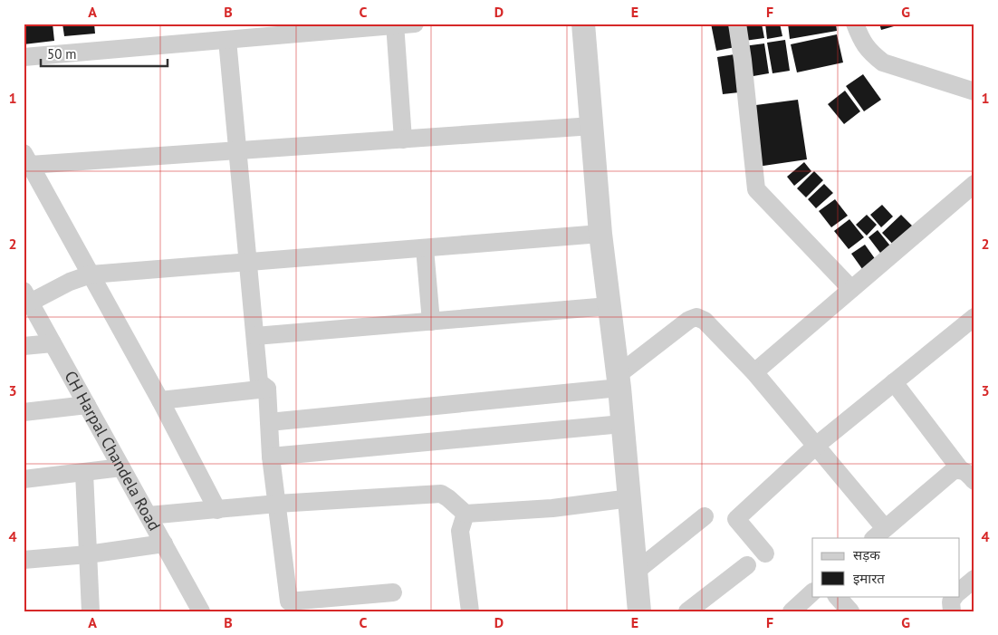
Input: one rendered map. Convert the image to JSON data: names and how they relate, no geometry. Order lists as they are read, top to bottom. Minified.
{"streets":{"street":["CH Harpal Chandela Road"]},"legend":["सड़क","इमारत"],"scale_bar":"50 m","grid":{"columns":["A","B","C","D","E","F","G"],"rows":["1","2","3","4"]}}
